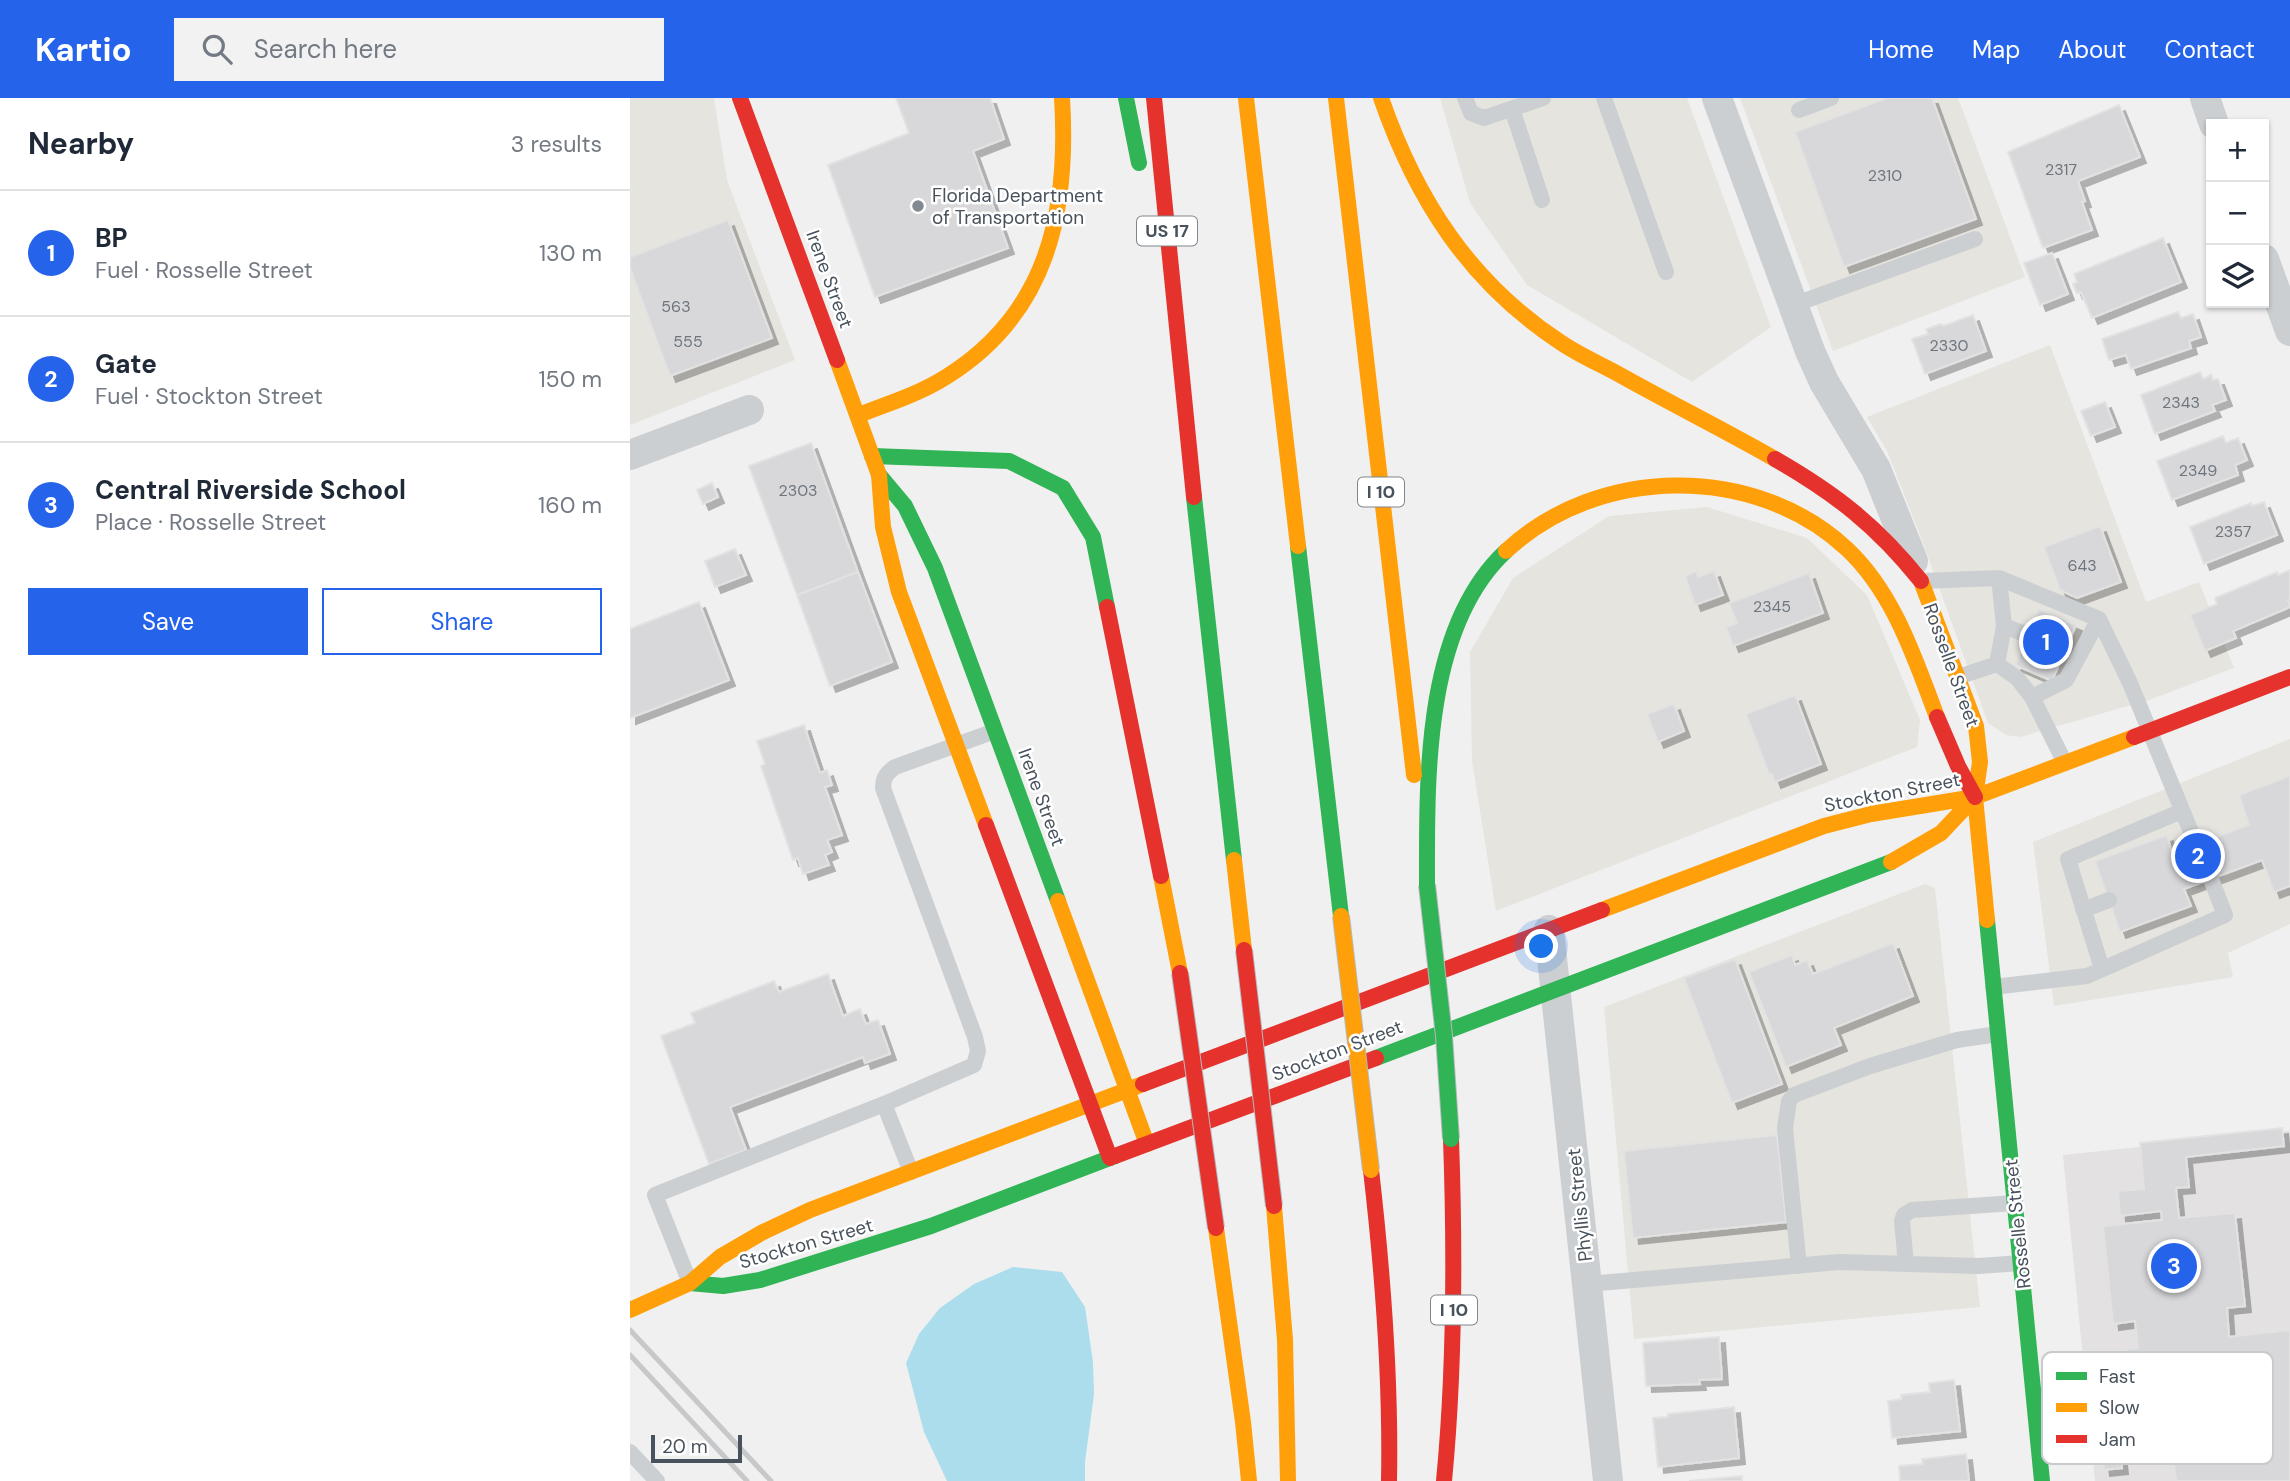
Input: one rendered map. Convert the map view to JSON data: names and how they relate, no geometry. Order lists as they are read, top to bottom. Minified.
{"streets":{"main road":["US 17","Irene Street","I 10","Rosselle Street","Stockton Street"],"street":["Phyllis Street"]},"crossings":[["Irene Street","Stockton Street"],["Rosselle Street","Stockton Street"],["Stockton Street","Phyllis Street"]],"places":["Florida Department of Transportation"],"house_numbers":["2317","2310","563","555","2330","2343","2349","2303","2357","643","2345"],"legend":["Fast","Slow","Jam"],"scale_bar":"20 m","page":{"header":"Kartio","search":"Search here","nav":["Home","Map","About","Contact"],"heading":["Nearby","3 results"],"map_buttons":["+","−"],"list":[{"mark":"1","name":"BP","note":"Fuel · Rosselle Street","value":"130 m"},{"mark":"2","name":"Gate","note":"Fuel · Stockton Street","value":"150 m"},{"mark":"3","name":"Central Riverside School","note":"Place · Rosselle Street","value":"160 m"}],"buttons":["Save","Share"],"pins":["1","2","3"],"scale":"20 m"}}
